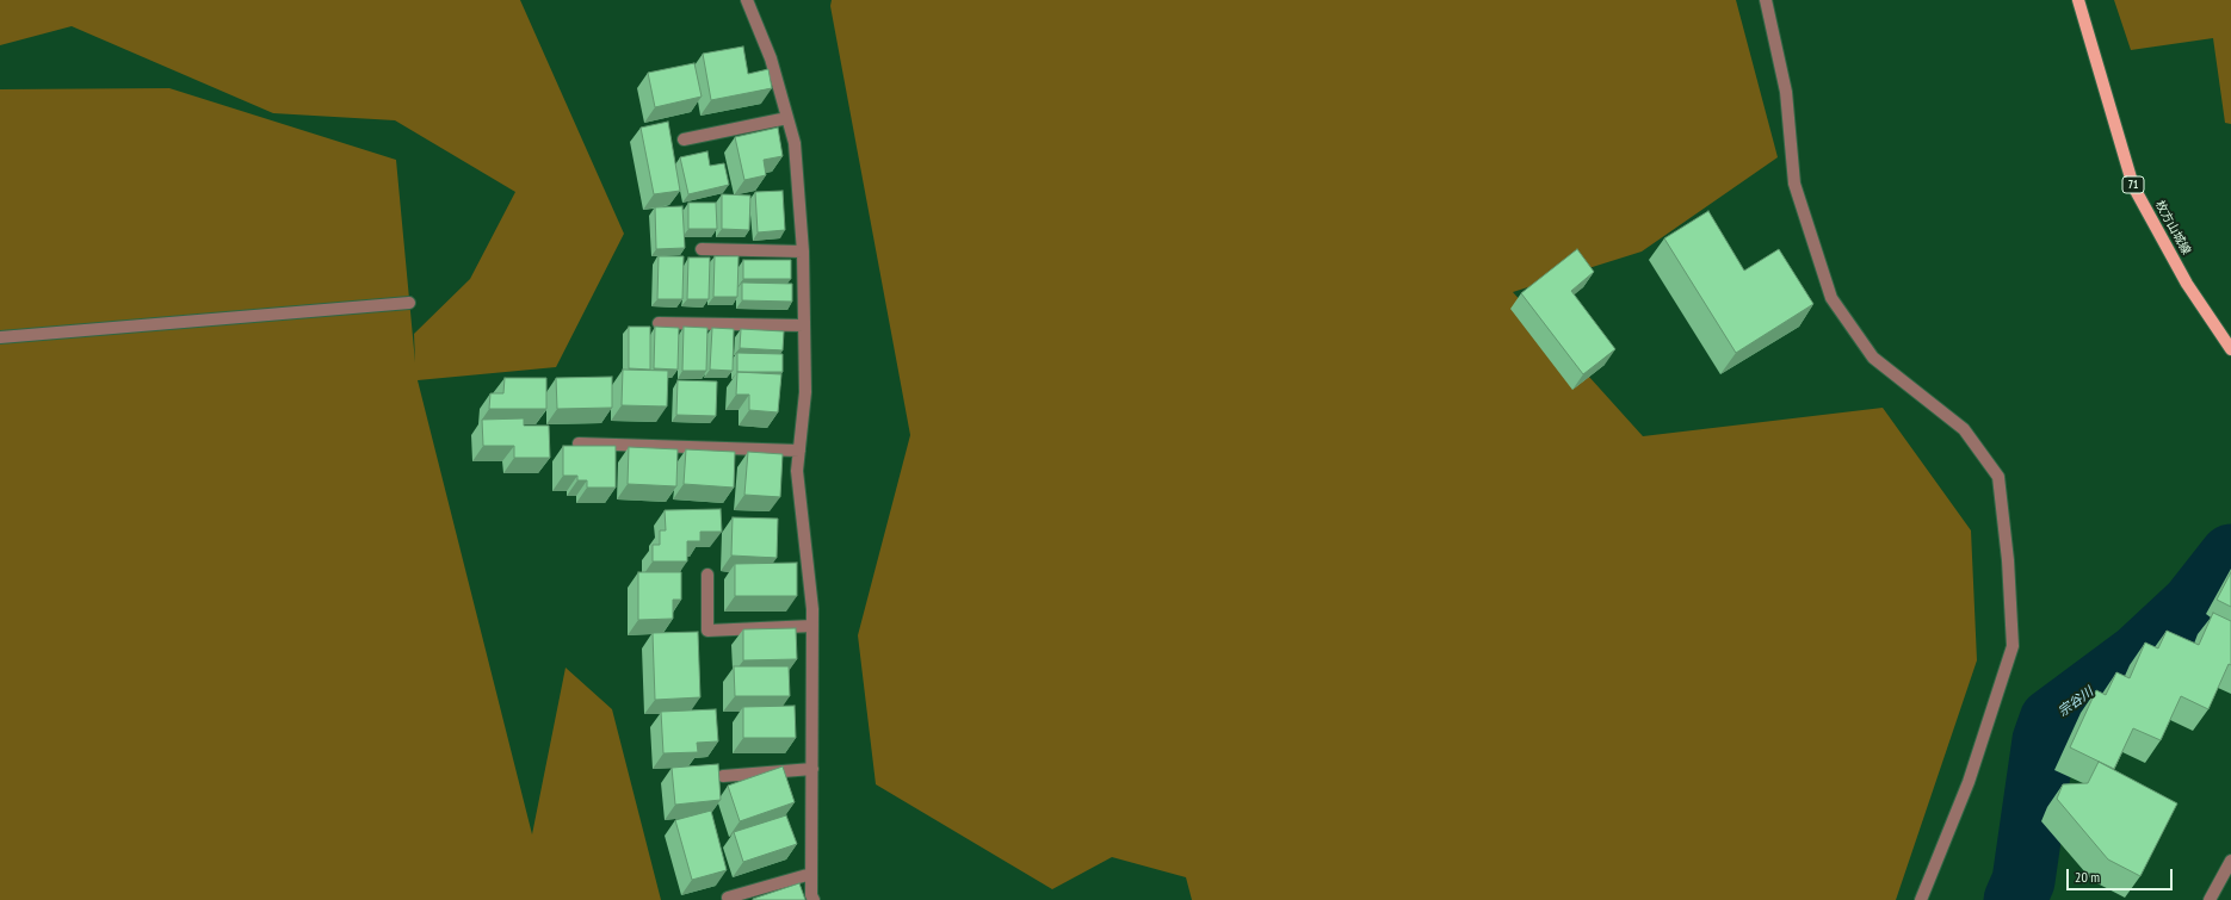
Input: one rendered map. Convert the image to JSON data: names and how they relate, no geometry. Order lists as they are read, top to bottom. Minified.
{"streets":{"main road":["71","枚方山城線"]},"water":["宗谷川"],"scale_bar":"20 m"}
